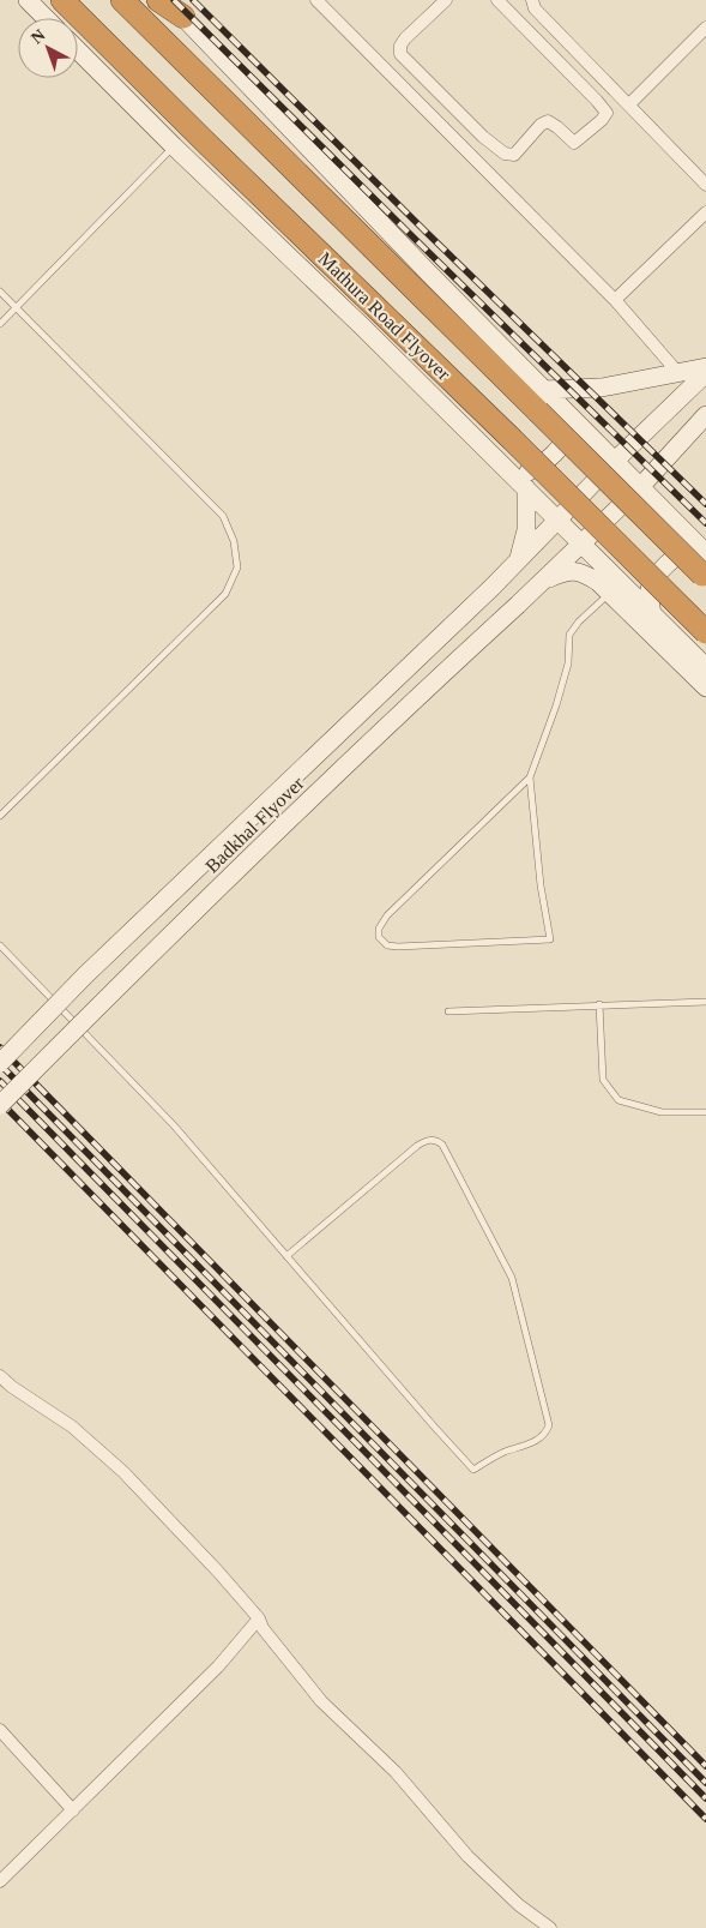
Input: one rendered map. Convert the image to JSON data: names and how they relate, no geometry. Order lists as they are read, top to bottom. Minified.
{"streets":{"highway":["Mathura Road Flyover"],"main road":["Badkhal Flyover"]},"north":"top left"}
